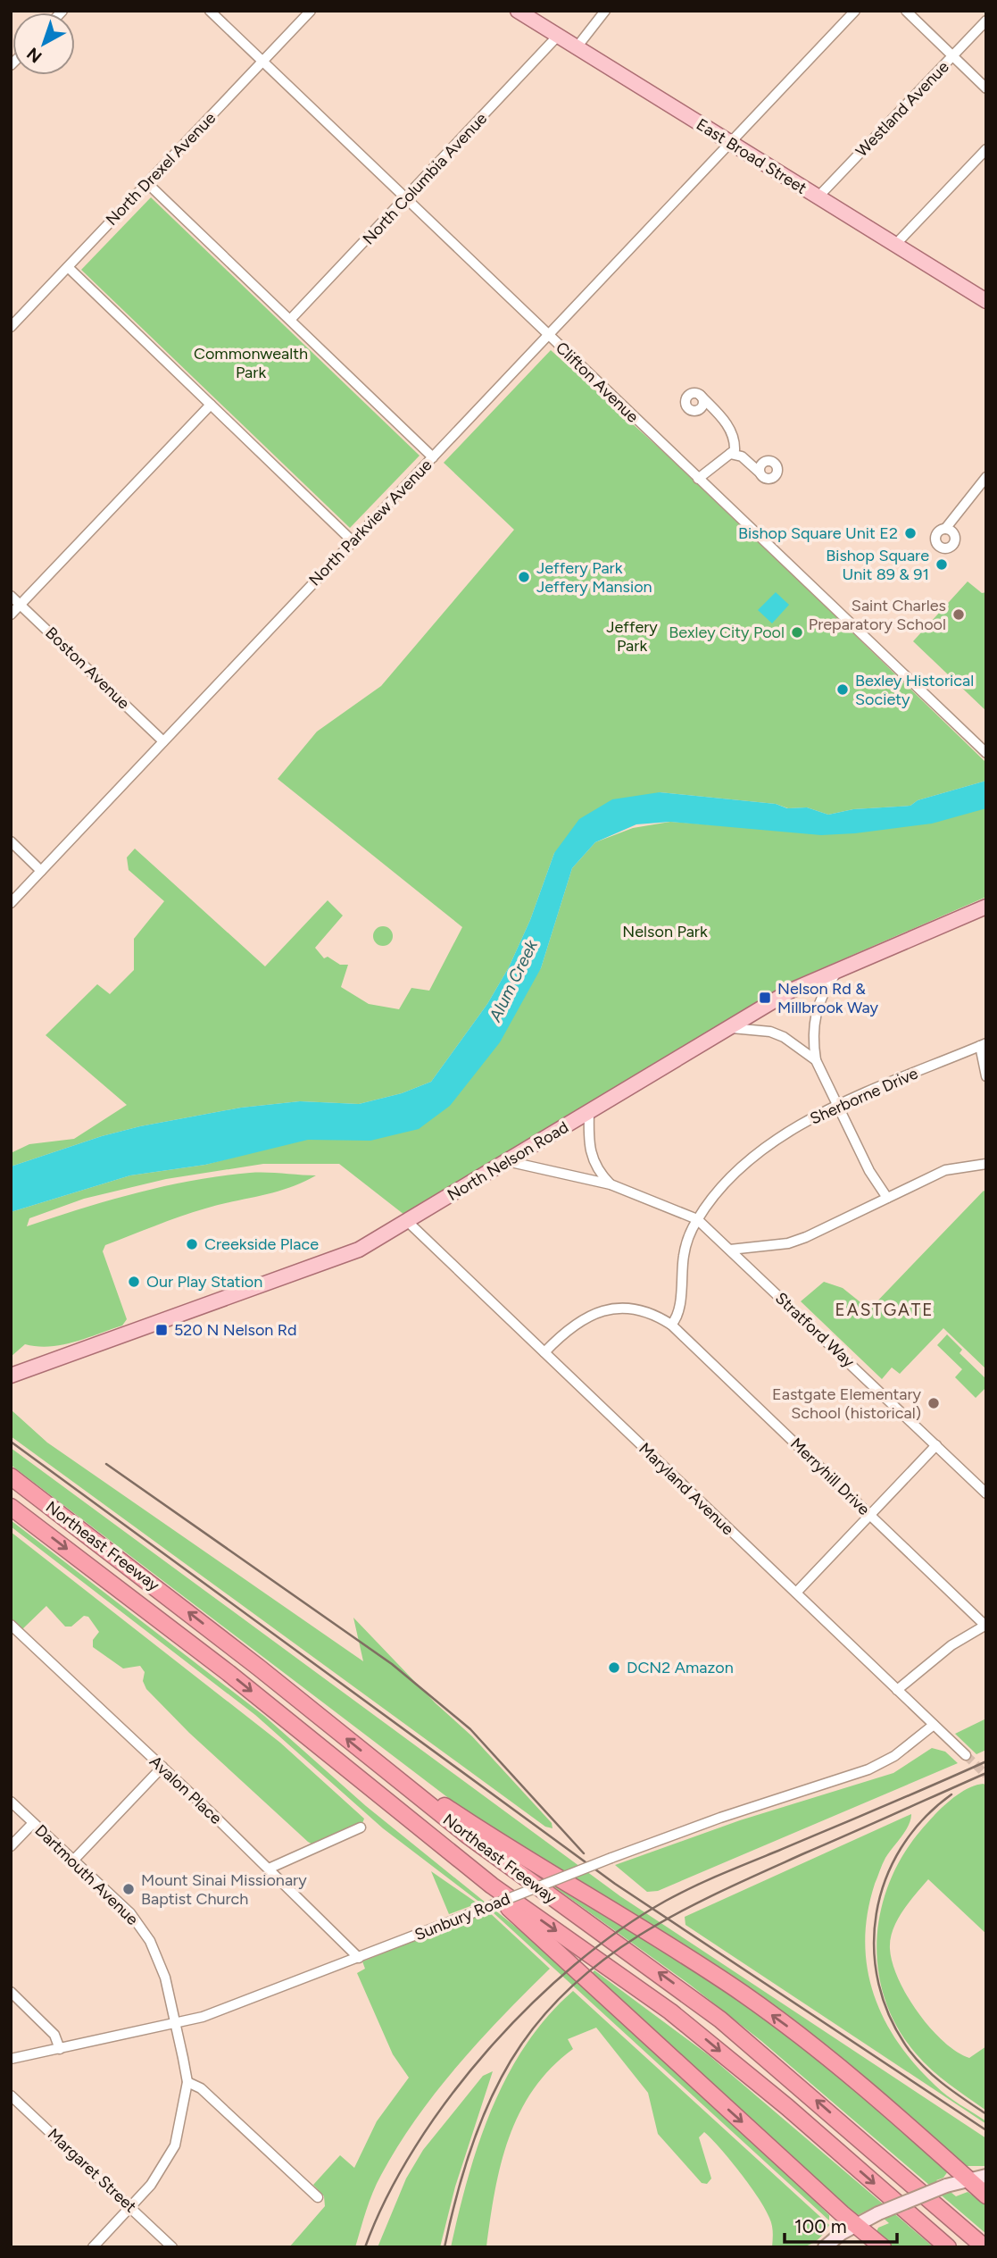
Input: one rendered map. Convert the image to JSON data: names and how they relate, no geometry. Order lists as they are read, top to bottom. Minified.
{"streets":{"highway":["Northeast Freeway"],"main road":["East Broad Street","North Nelson Road"],"street":["Westland Avenue","North Drexel Avenue","North Columbia Avenue","Clifton Avenue","North Parkview Avenue","Boston Avenue","Sherborne Drive","Stratford Way","Merryhill Drive","Maryland Avenue","Avalon Place","Dartmouth Avenue","Sunbury Road","Margaret Street"]},"crossings":[["Westland Avenue","East Broad Street"],["East Broad Street","North Columbia Avenue"],["East Broad Street","North Parkview Avenue"],["North Drexel Avenue","Clifton Avenue"],["North Columbia Avenue","Clifton Avenue"],["Clifton Avenue","North Parkview Avenue"],["North Parkview Avenue","Boston Avenue"],["Sherborne Drive","Stratford Way"],["Sherborne Drive","Merryhill Drive"],["North Nelson Road","Maryland Avenue"],["Merryhill Drive","Maryland Avenue"],["Maryland Avenue","Sunbury Road"],["Avalon Place","Sunbury Road"],["Dartmouth Avenue","Sunbury Road"],["Dartmouth Avenue","Margaret Street"]],"districts":["EASTGATE"],"water":["Alum Creek"],"parks":["Commonwealth Park","Jeffery Park","Nelson Park"],"places":{"other":["Bishop Square Unit E2","Bishop Square Unit 89 & 91","Jeffery Park Jeffery Mansion","Saint Charles Preparatory School","Bexley City Pool","Bexley Historical Society","Creekside Place","Our Play Station","Eastgate Elementary School (historical)","DCN2 Amazon","Mount Sinai Missionary Baptist Church"],"transit":["Nelson Rd & Millbrook Way","520 N Nelson Rd"]},"scale_bar":"100 m","north":"bottom left"}
